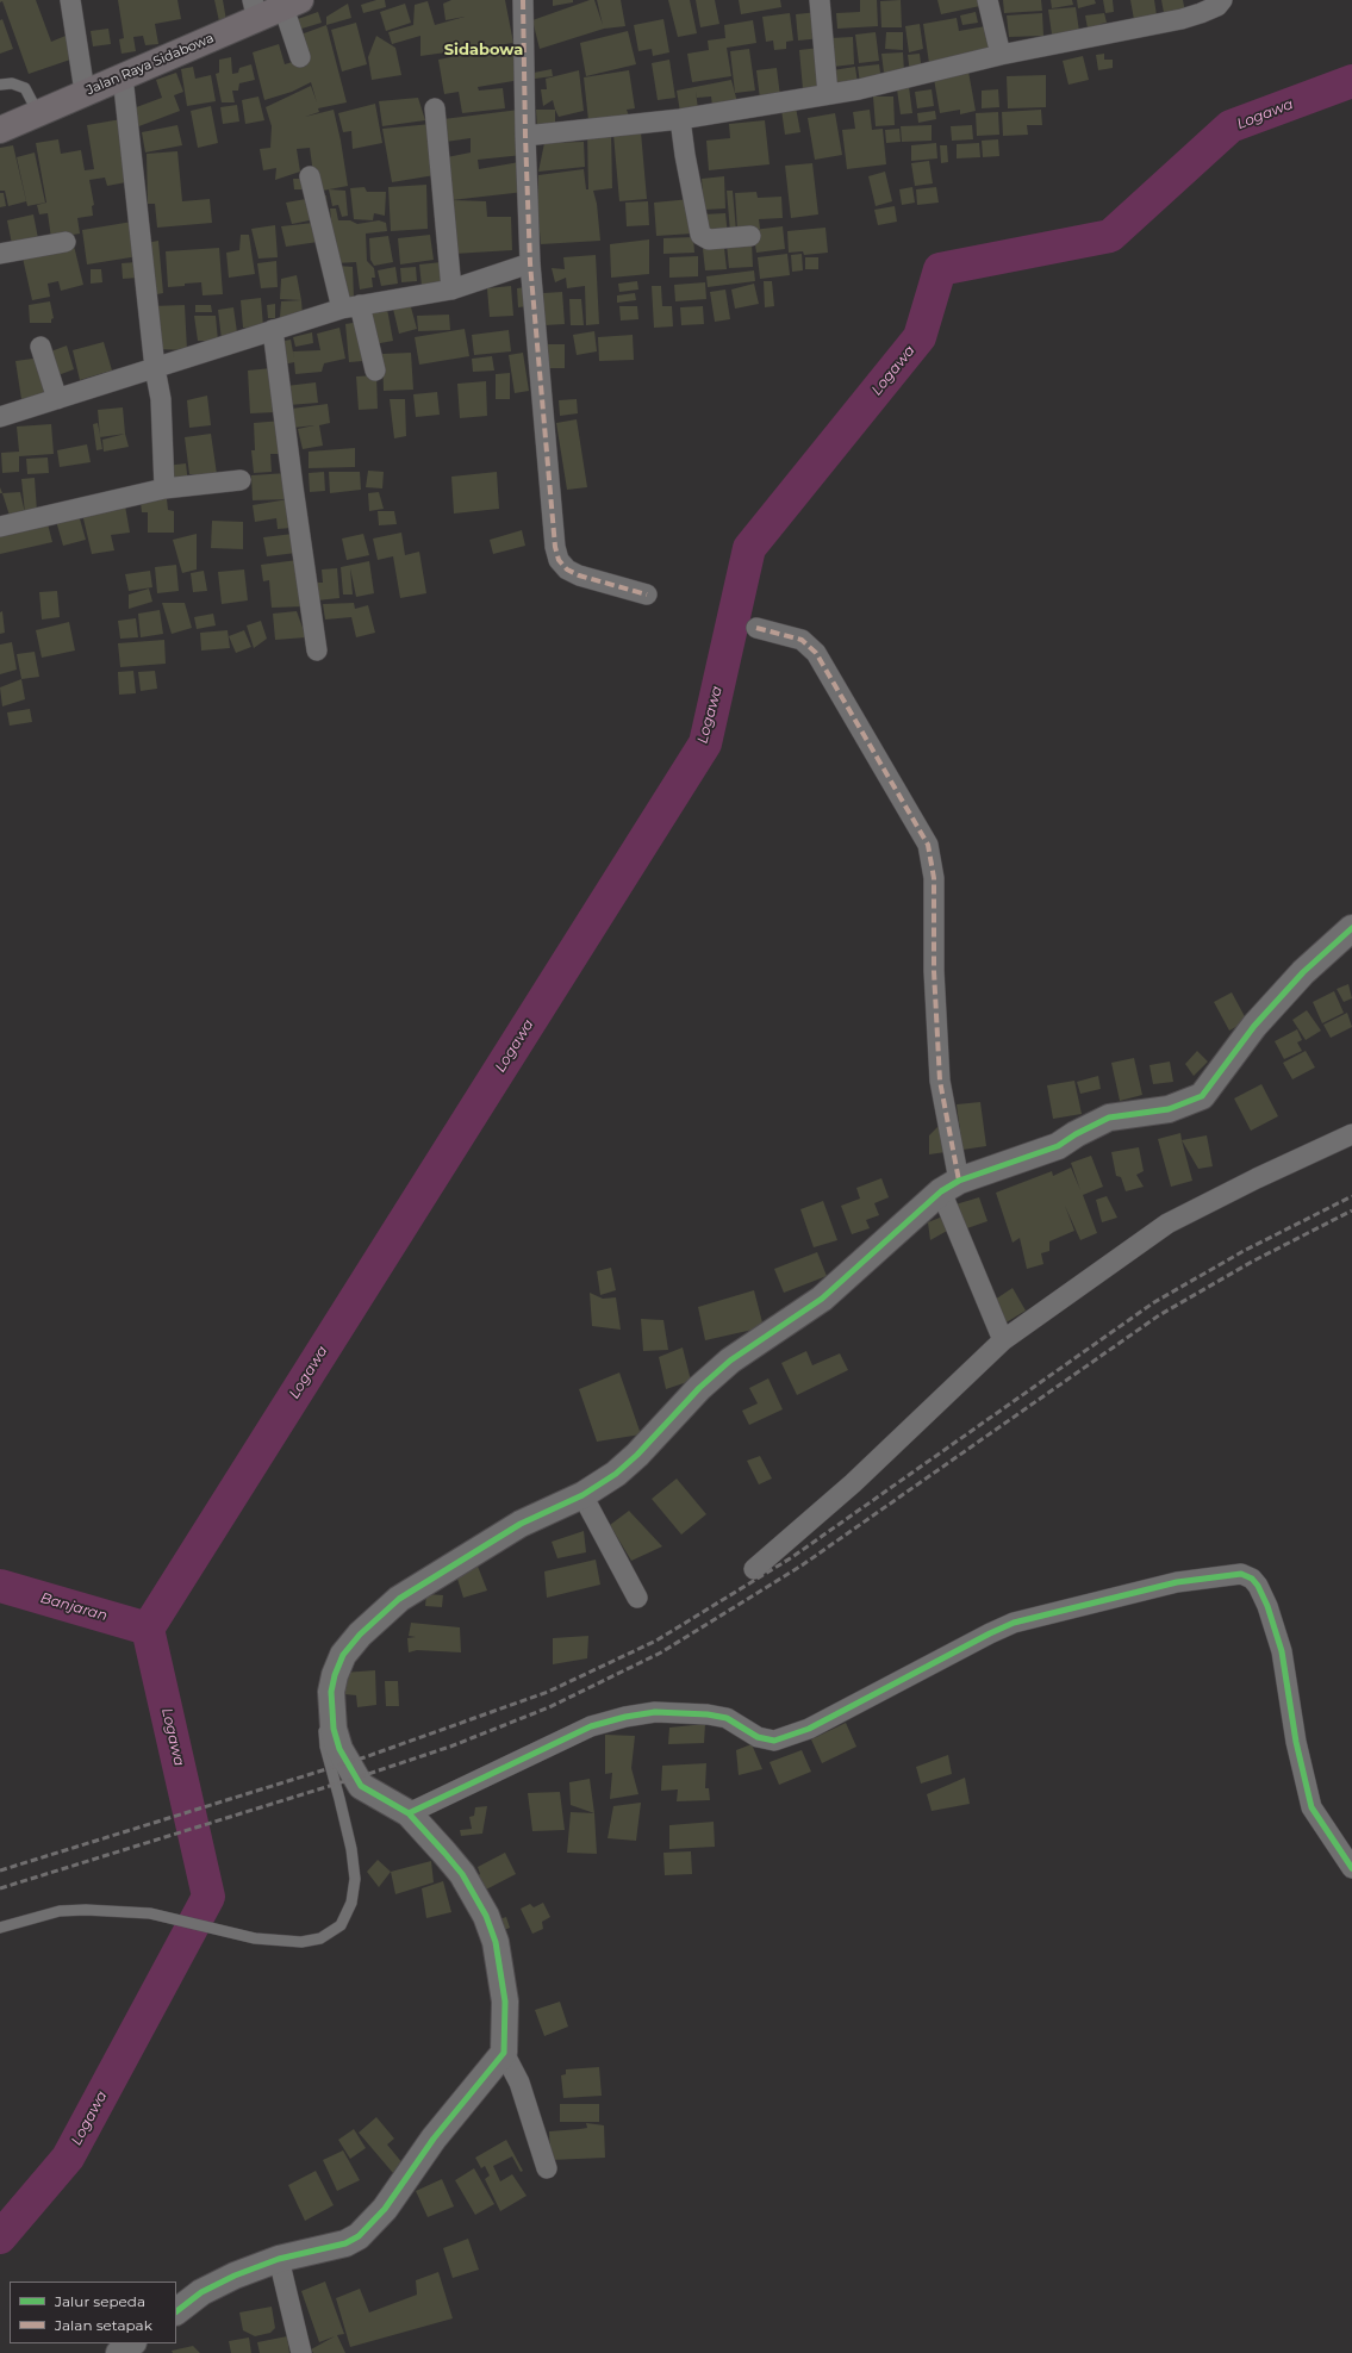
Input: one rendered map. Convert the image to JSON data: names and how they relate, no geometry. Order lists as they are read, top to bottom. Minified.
{"streets":{"highway":["Jalan Raya Sidabowa"]},"districts":["Sidabowa"],"water":["Logawa","Banjaran"],"legend":["Jalur sepeda","Jalan setapak"]}
